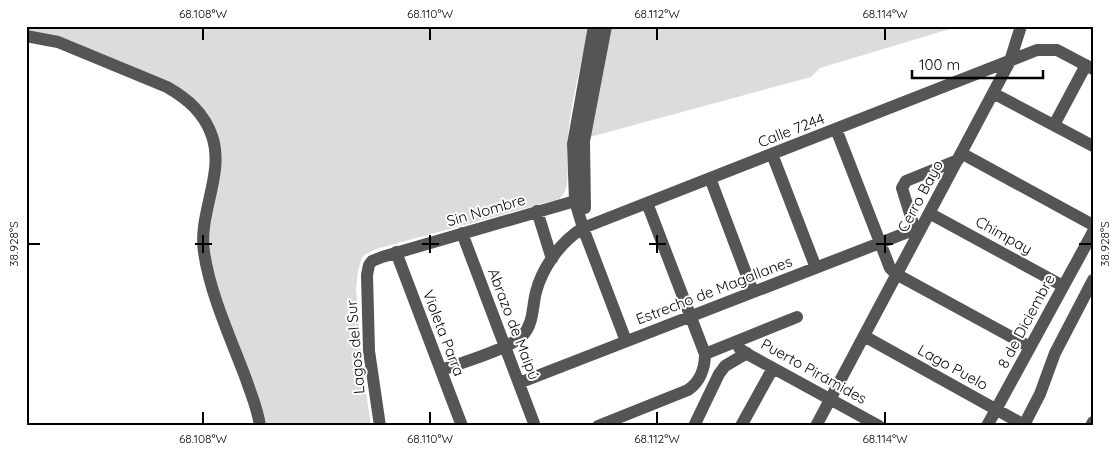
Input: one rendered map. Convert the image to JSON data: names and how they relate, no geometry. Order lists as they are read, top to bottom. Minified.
{"streets":{"street":["Calle 7244","Cerro Bayo","Sin Nombre","Chimpay","Estrecho de Magallanes","8 de Diciembre","Abrazo de Maipú","Violeta Parra","Lagos del Sur","Lago Puelo","Puerto Pirámides"]},"crossings":[["Calle 7244","Cerro Bayo"],["Cerro Bayo","Chimpay"],["Cerro Bayo","Estrecho de Magallanes"],["Cerro Bayo","Lago Puelo"],["Cerro Bayo","Puerto Pirámides"],["Sin Nombre","Abrazo de Maipú"],["Sin Nombre","Violeta Parra"],["Sin Nombre","Lagos del Sur"],["Chimpay","8 de Diciembre"],["Estrecho de Magallanes","Abrazo de Maipú"],["8 de Diciembre","Lago Puelo"]],"scale_bar":"100 m","coordinates":["68.108°W","68.110°W","68.112°W","68.114°W","38.928°S"]}
